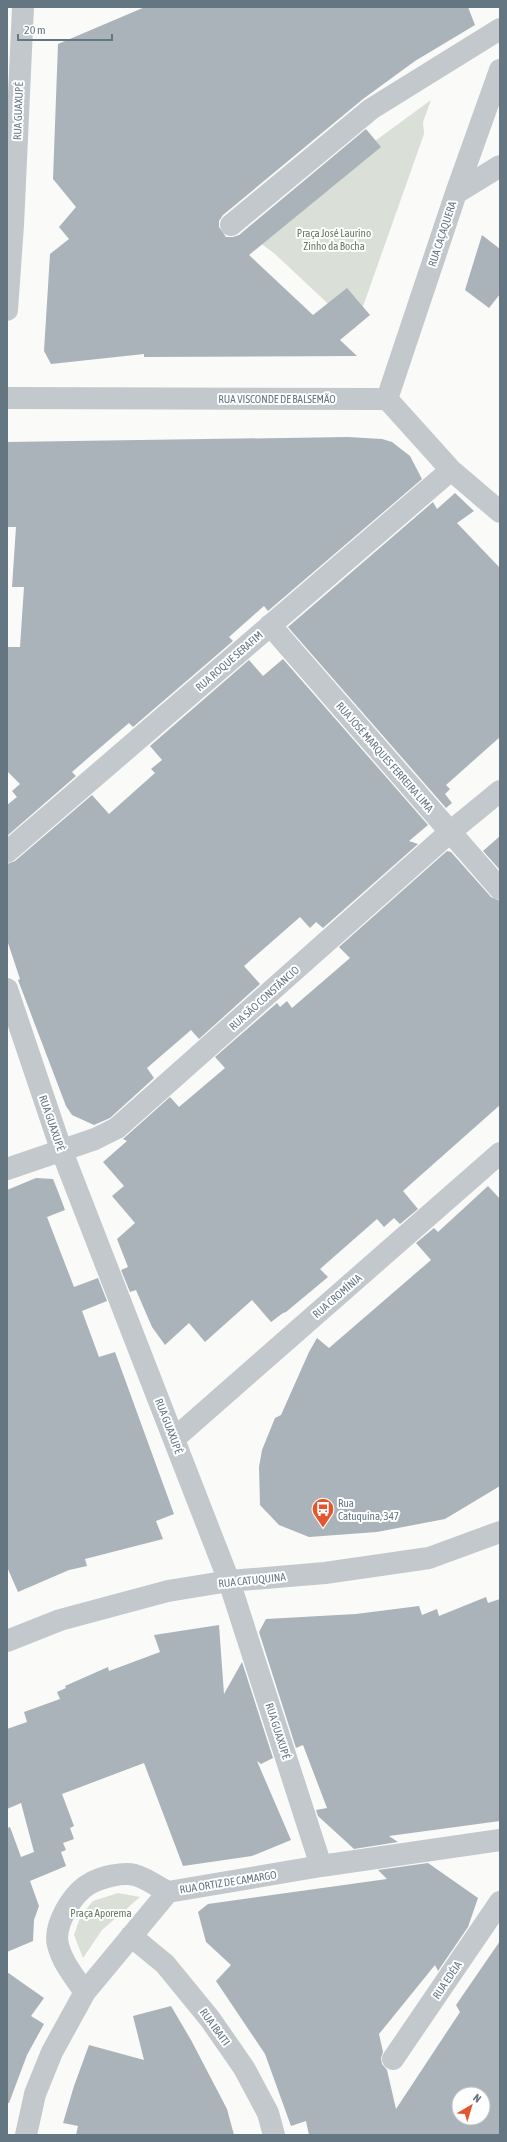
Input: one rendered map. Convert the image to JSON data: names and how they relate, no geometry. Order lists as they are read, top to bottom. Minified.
{"streets":{"street":["RUA GUAXUPÉ","RUA CAÇAQUERA","RUA VISCONDE DE BALSEMÃO","RUA ROQUE SERAFIM","RUA JOSÉ MARQUES FERREIRA LIMA","RUA SÃO CONSTÂNCIO","RUA CROMÍNIA","RUA CATUQUINA","RUA ORTIZ DE CAMARGO","RUA EDÉIA","RUA IBAITI"]},"crossings":[["RUA GUAXUPÉ","RUA SÃO CONSTÂNCIO"],["RUA GUAXUPÉ","RUA CROMÍNIA"],["RUA GUAXUPÉ","RUA CATUQUINA"],["RUA GUAXUPÉ","RUA ORTIZ DE CAMARGO"],["RUA CAÇAQUERA","RUA VISCONDE DE BALSEMÃO"],["RUA ROQUE SERAFIM","RUA JOSÉ MARQUES FERREIRA LIMA"],["RUA JOSÉ MARQUES FERREIRA LIMA","RUA SÃO CONSTÂNCIO"],["RUA ORTIZ DE CAMARGO","RUA IBAITI"]],"parks":["Praça José Laurino Zinho da Bocha","Praça Aporema"],"places":{"bus stop":["Rua Catuquina, 347"]},"scale_bar":"20 m","north":"top right"}
